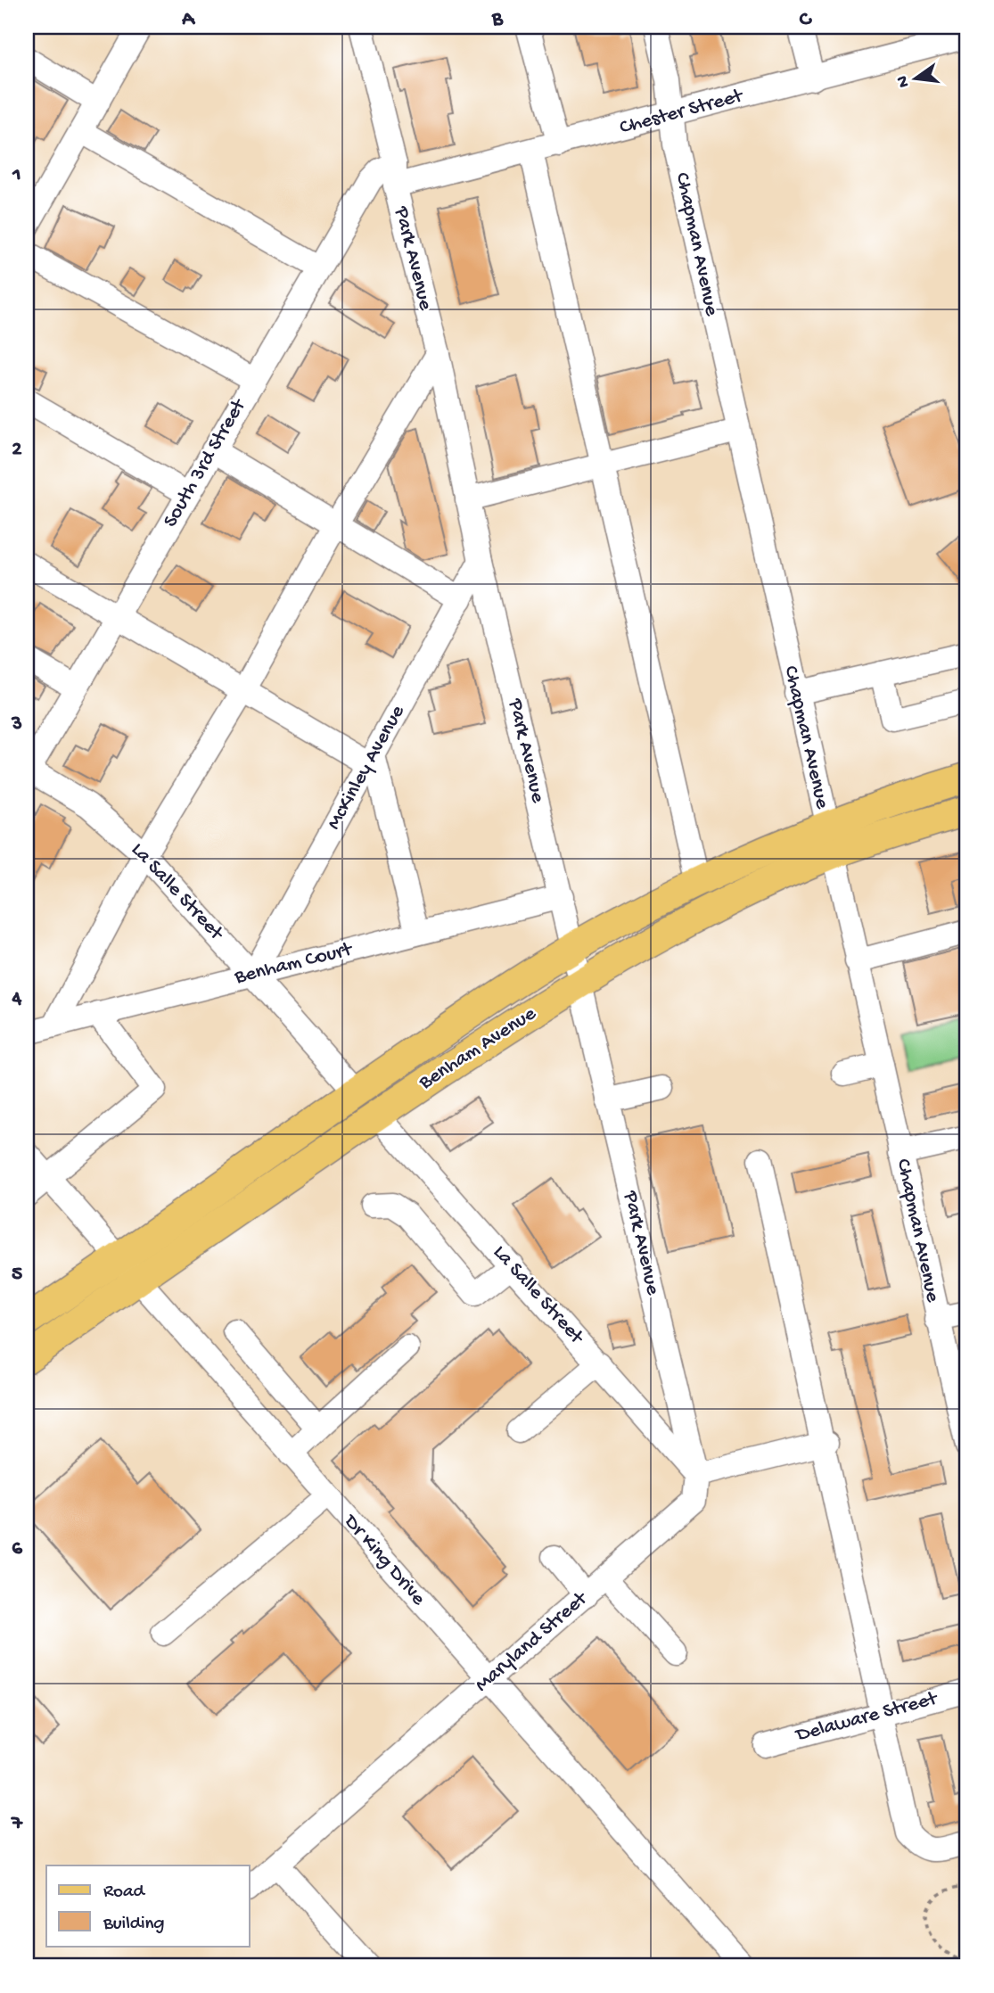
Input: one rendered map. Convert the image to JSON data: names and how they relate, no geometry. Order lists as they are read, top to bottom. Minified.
{"streets":{"main road":["Benham Avenue"],"street":["Chester Street","Chapman Avenue","Park Avenue","South 3rd Street","McKinley Avenue","La Salle Street","Benham Court","Dr King Drive","Maryland Street","Delaware Street"]},"crossings":[["Chester Street","Chapman Avenue"],["Chester Street","Park Avenue"],["Chester Street","South 3rd Street"],["Chapman Avenue","Benham Avenue"],["Park Avenue","South 3rd Street"],["Park Avenue","McKinley Avenue"],["Park Avenue","La Salle Street"],["Park Avenue","Benham Court"],["Park Avenue","Benham Avenue"],["Park Avenue","Maryland Street"],["South 3rd Street","La Salle Street"],["McKinley Avenue","La Salle Street"],["McKinley Avenue","Benham Court"],["La Salle Street","Benham Court"],["La Salle Street","Benham Avenue"],["La Salle Street","Maryland Street"],["Benham Avenue","Dr King Drive"],["Dr King Drive","Maryland Street"]],"legend":["Road","Building"],"north":"left","grid":{"columns":["A","B","C"],"rows":["1","2","3","4","5","6","7"]}}
